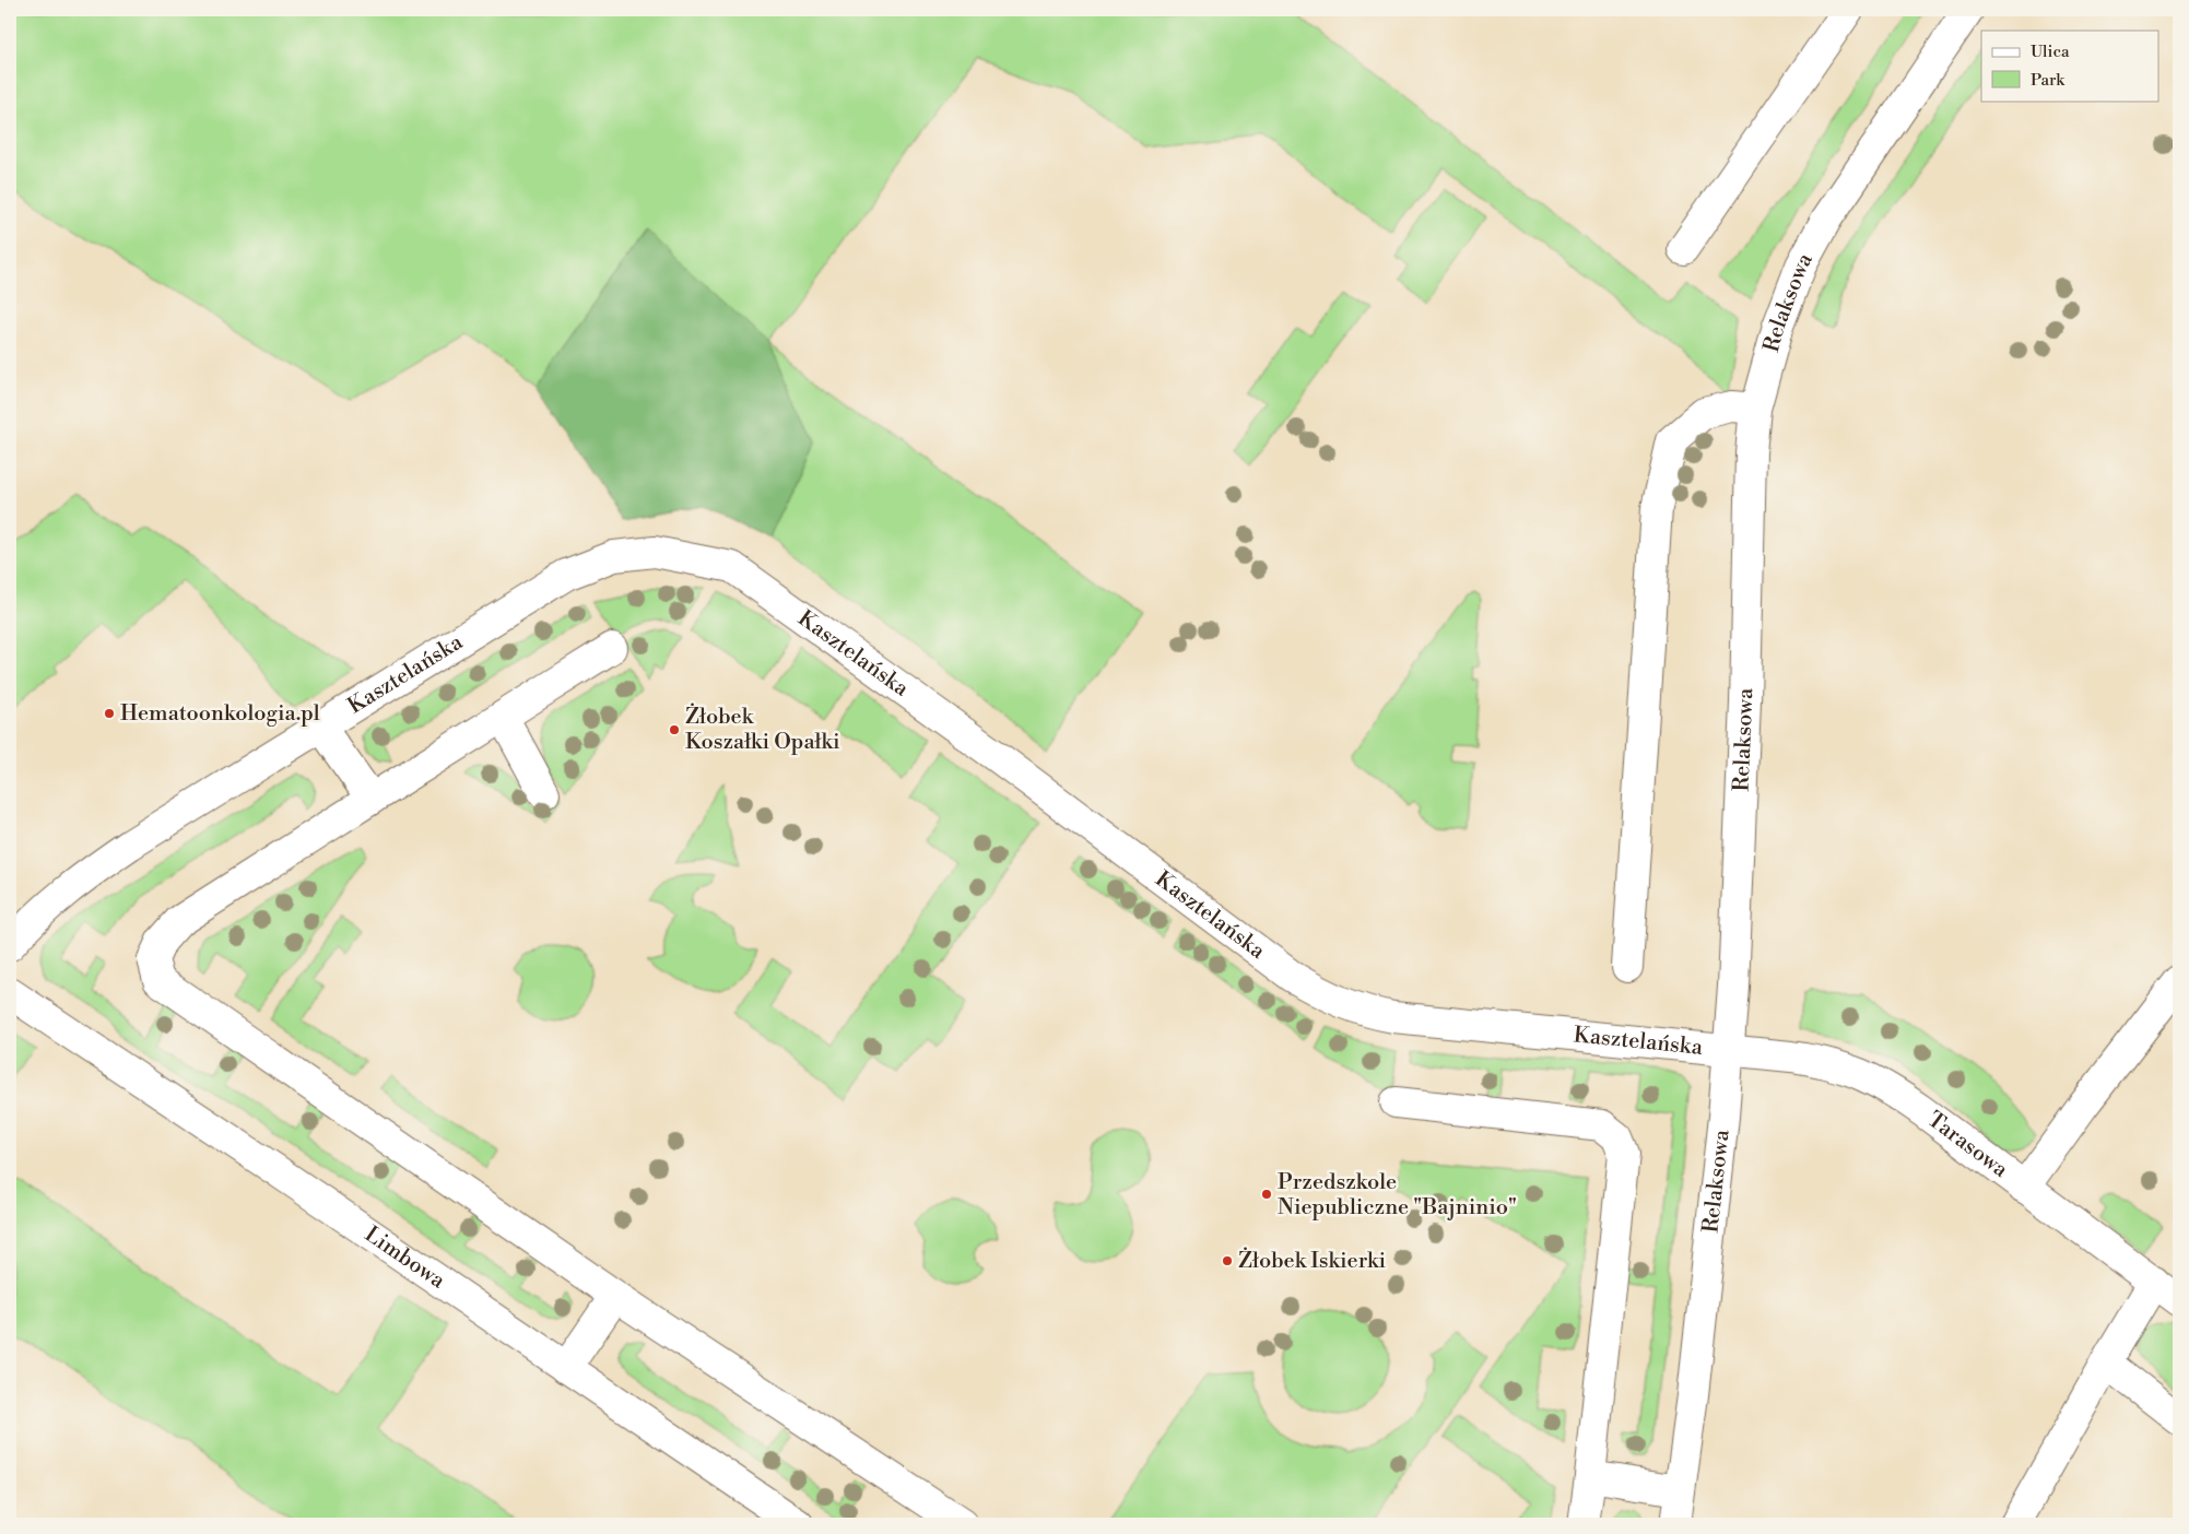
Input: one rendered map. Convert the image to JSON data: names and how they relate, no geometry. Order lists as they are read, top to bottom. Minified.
{"streets":{"street":["Relaksowa","Kasztelańska","Tarasowa","Limbowa"]},"crossings":[["Relaksowa","Kasztelańska"],["Relaksowa","Tarasowa"],["Kasztelańska","Tarasowa"]],"places":["Hematoonkologia.pl","Żłobek Koszałki Opałki","Przedszkole Niepubliczne \"Bajninio\"","Żłobek Iskierki"],"legend":["Ulica","Park"]}
